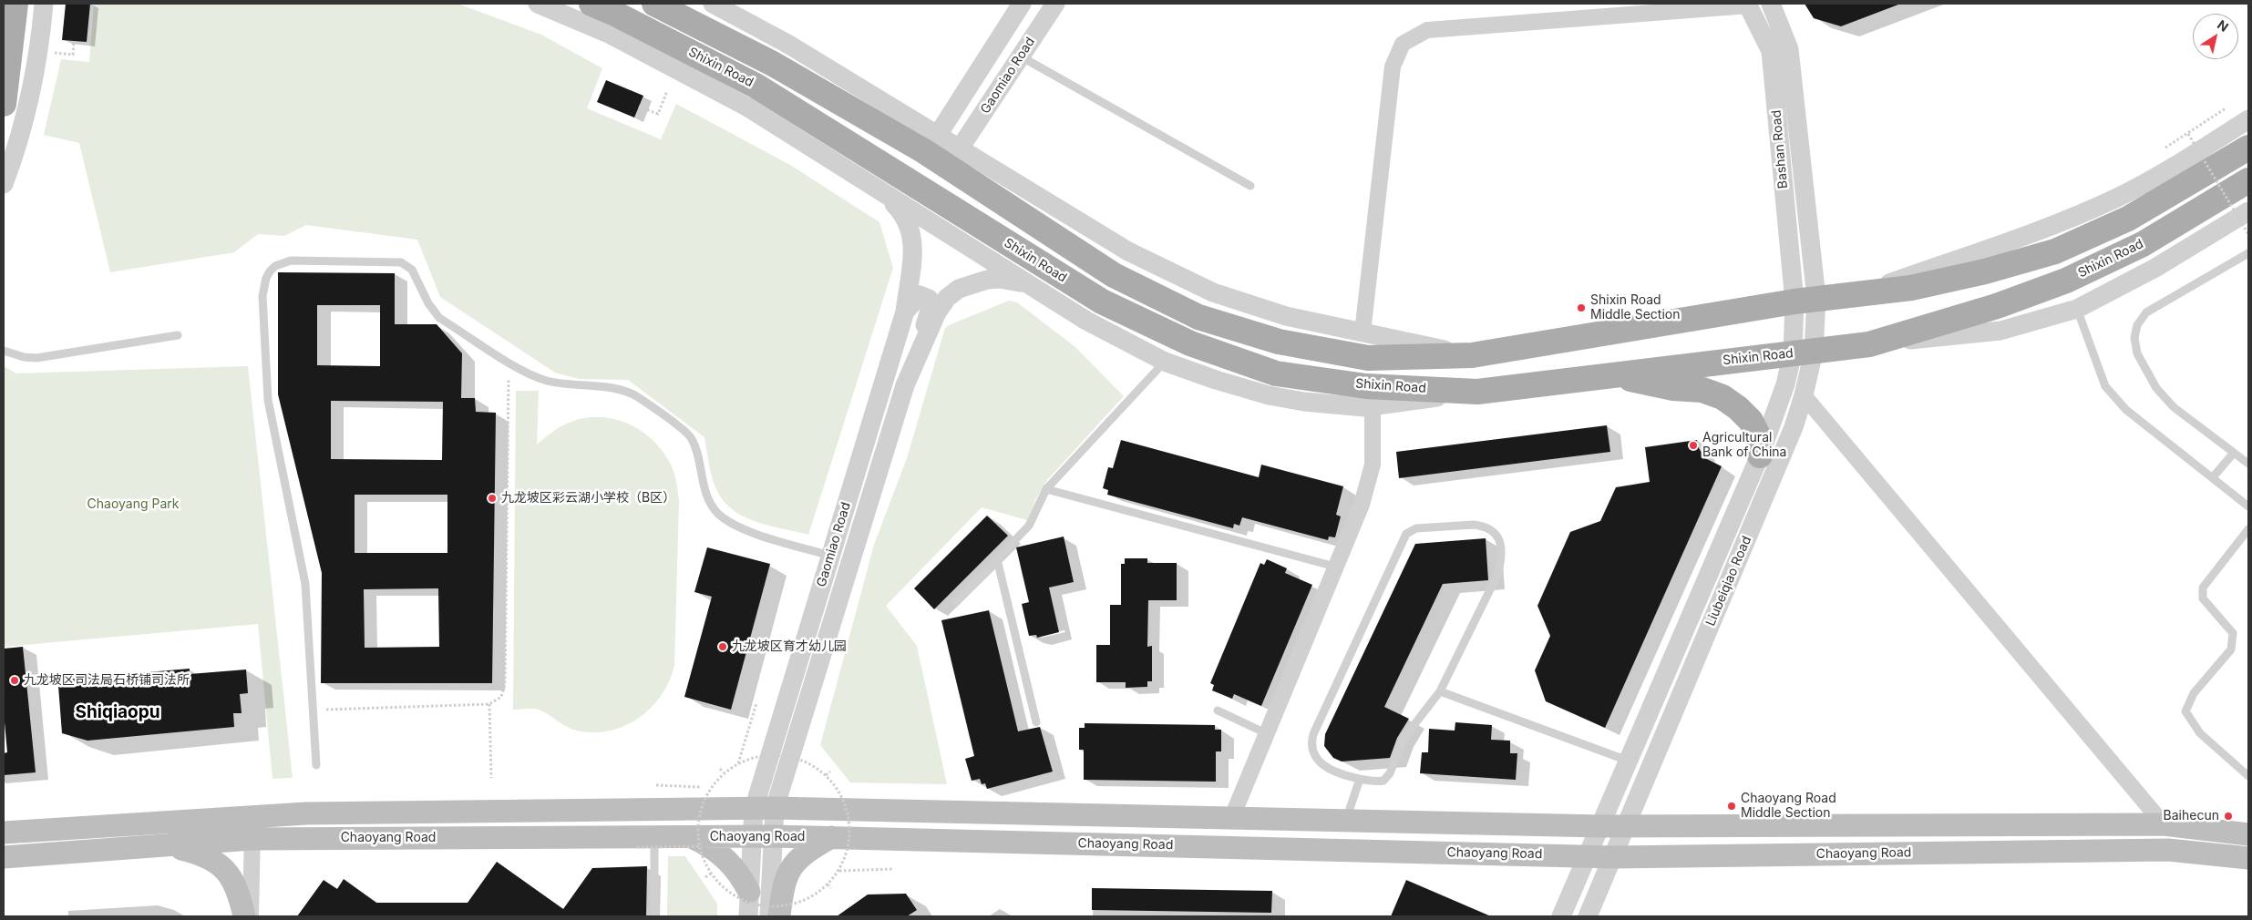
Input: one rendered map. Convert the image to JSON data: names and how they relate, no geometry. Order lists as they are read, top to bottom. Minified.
{"streets":{"main road":["Shixin Road","Chaoyang Road"],"street":["Gaomiao Road","Bashan Road","Liubeiqiao Road"]},"crossings":[["Shixin Road","Liubeiqiao Road"],["Gaomiao Road","Chaoyang Road"],["Bashan Road","Liubeiqiao Road"],["Liubeiqiao Road","Chaoyang Road"]],"districts":["Shiqiaopu"],"parks":["Chaoyang Park"],"places":["Shixin Road Middle Section","Agricultural Bank of China","九龙坡区彩云湖小学校（B区）","九龙坡区育才幼儿园","九龙坡区司法局石桥铺司法所","Chaoyang Road Middle Section","Baihecun"],"north":"top right"}
